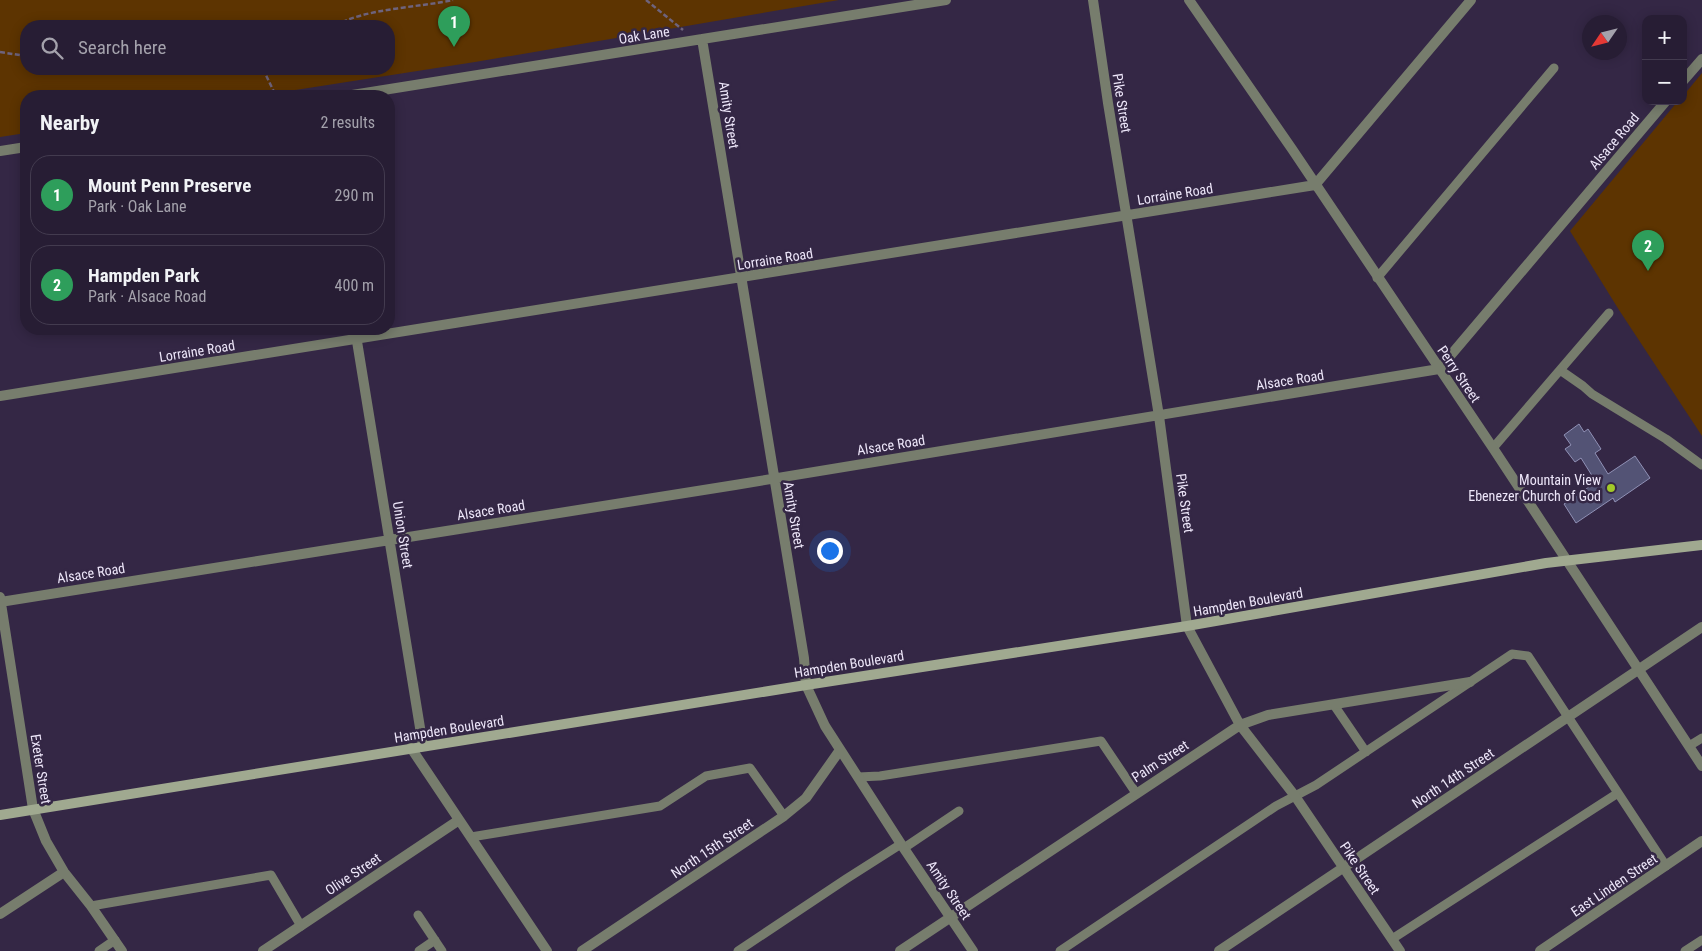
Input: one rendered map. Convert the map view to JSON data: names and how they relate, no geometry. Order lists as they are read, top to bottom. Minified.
{"streets":{"main road":["Hampden Boulevard"],"street":["Oak Lane","Pike Street","Amity Street","Alsace Road","Lorraine Road","Perry Street","Union Street","Palm Street","Exeter Street","North 14th Street","North 15th Street","Olive Street","East Linden Street"]},"crossings":[["Oak Lane","Amity Street"],["Pike Street","Alsace Road"],["Pike Street","Lorraine Road"],["Pike Street","Hampden Boulevard"],["Pike Street","Palm Street"],["Pike Street","North 14th Street"],["Amity Street","Alsace Road"],["Amity Street","Lorraine Road"],["Amity Street","Hampden Boulevard"],["Amity Street","Palm Street"],["Amity Street","North 15th Street"],["Alsace Road","Perry Street"],["Alsace Road","Union Street"],["Alsace Road","Exeter Street"],["Lorraine Road","Perry Street"],["Perry Street","Hampden Boulevard"],["Perry Street","North 14th Street"],["Union Street","Hampden Boulevard"],["Hampden Boulevard","Exeter Street"]],"places":["Mountain View Ebenezer Church of God"],"north":"bottom left","page":{"pins":["1","2"],"map_buttons":["+","−"],"search":"Search here","heading":["Nearby","2 results"],"list":[{"mark":"1","name":"Mount Penn Preserve","note":"Park · Oak Lane","value":"290 m"},{"mark":"2","name":"Hampden Park","note":"Park · Alsace Road","value":"400 m"}]}}
